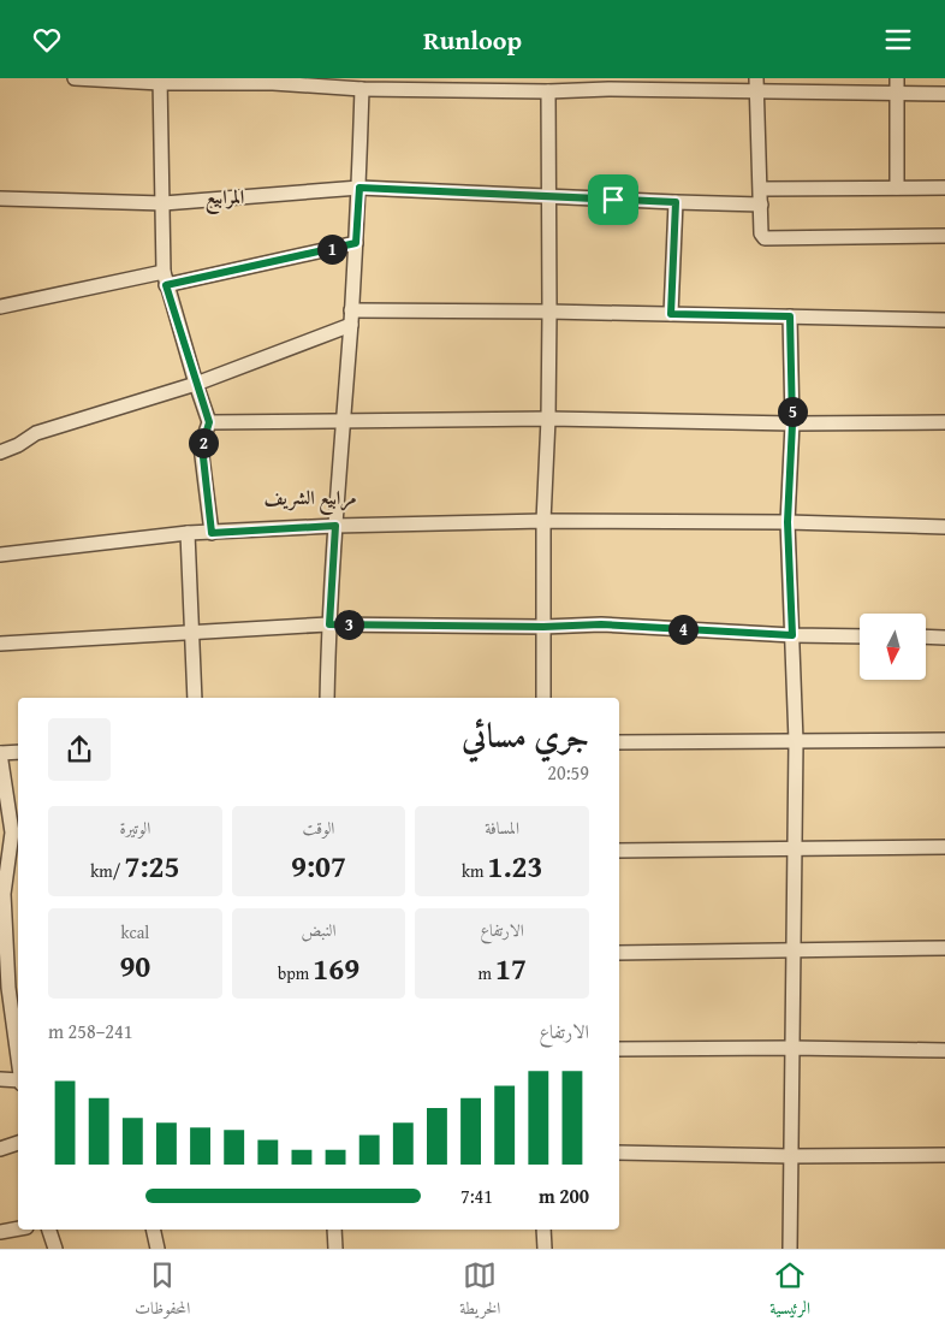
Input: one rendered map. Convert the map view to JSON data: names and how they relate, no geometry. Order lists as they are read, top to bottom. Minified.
{"districts":["المرابيع","مرابيع الشريف"],"north":"bottom","page":{"header":"Runloop","pins":["1","5","2","3","4"],"heading":["جري مسائي","20:59"],"stats":[["المسافة","1.23 km"],["الوقت","9:07"],["الوتيرة","7:25 /km"],["الارتفاع","17 m"],["النبض","169 bpm"],["kcal","90"]],"chart":["الارتفاع","241–258 m"],"list":[{"name":"200 m","note":"7:41"}],"tabs":["الرئيسية","الخريطة","المحفوظات"]}}
